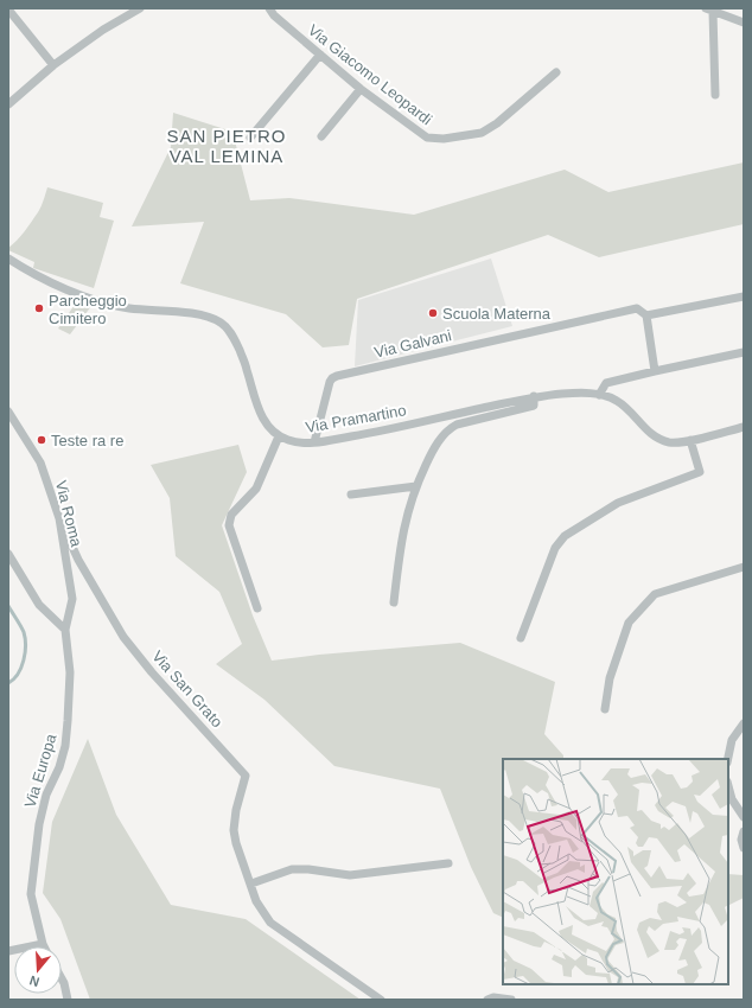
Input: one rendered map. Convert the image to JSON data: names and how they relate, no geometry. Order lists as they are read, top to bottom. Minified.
{"streets":{"street":["Via Giacomo Leopardi","Via Galvani","Via Pramartino","Via Roma","Via San Grato","Via Europa"]},"crossings":[["Via Galvani","Via Pramartino"],["Via Roma","Via San Grato"],["Via Roma","Via Europa"]],"districts":["SAN PIETRO VAL LEMINA"],"places":["Parcheggio Cimitero","Scuola Materna","Teste ra re"],"north":"bottom"}
